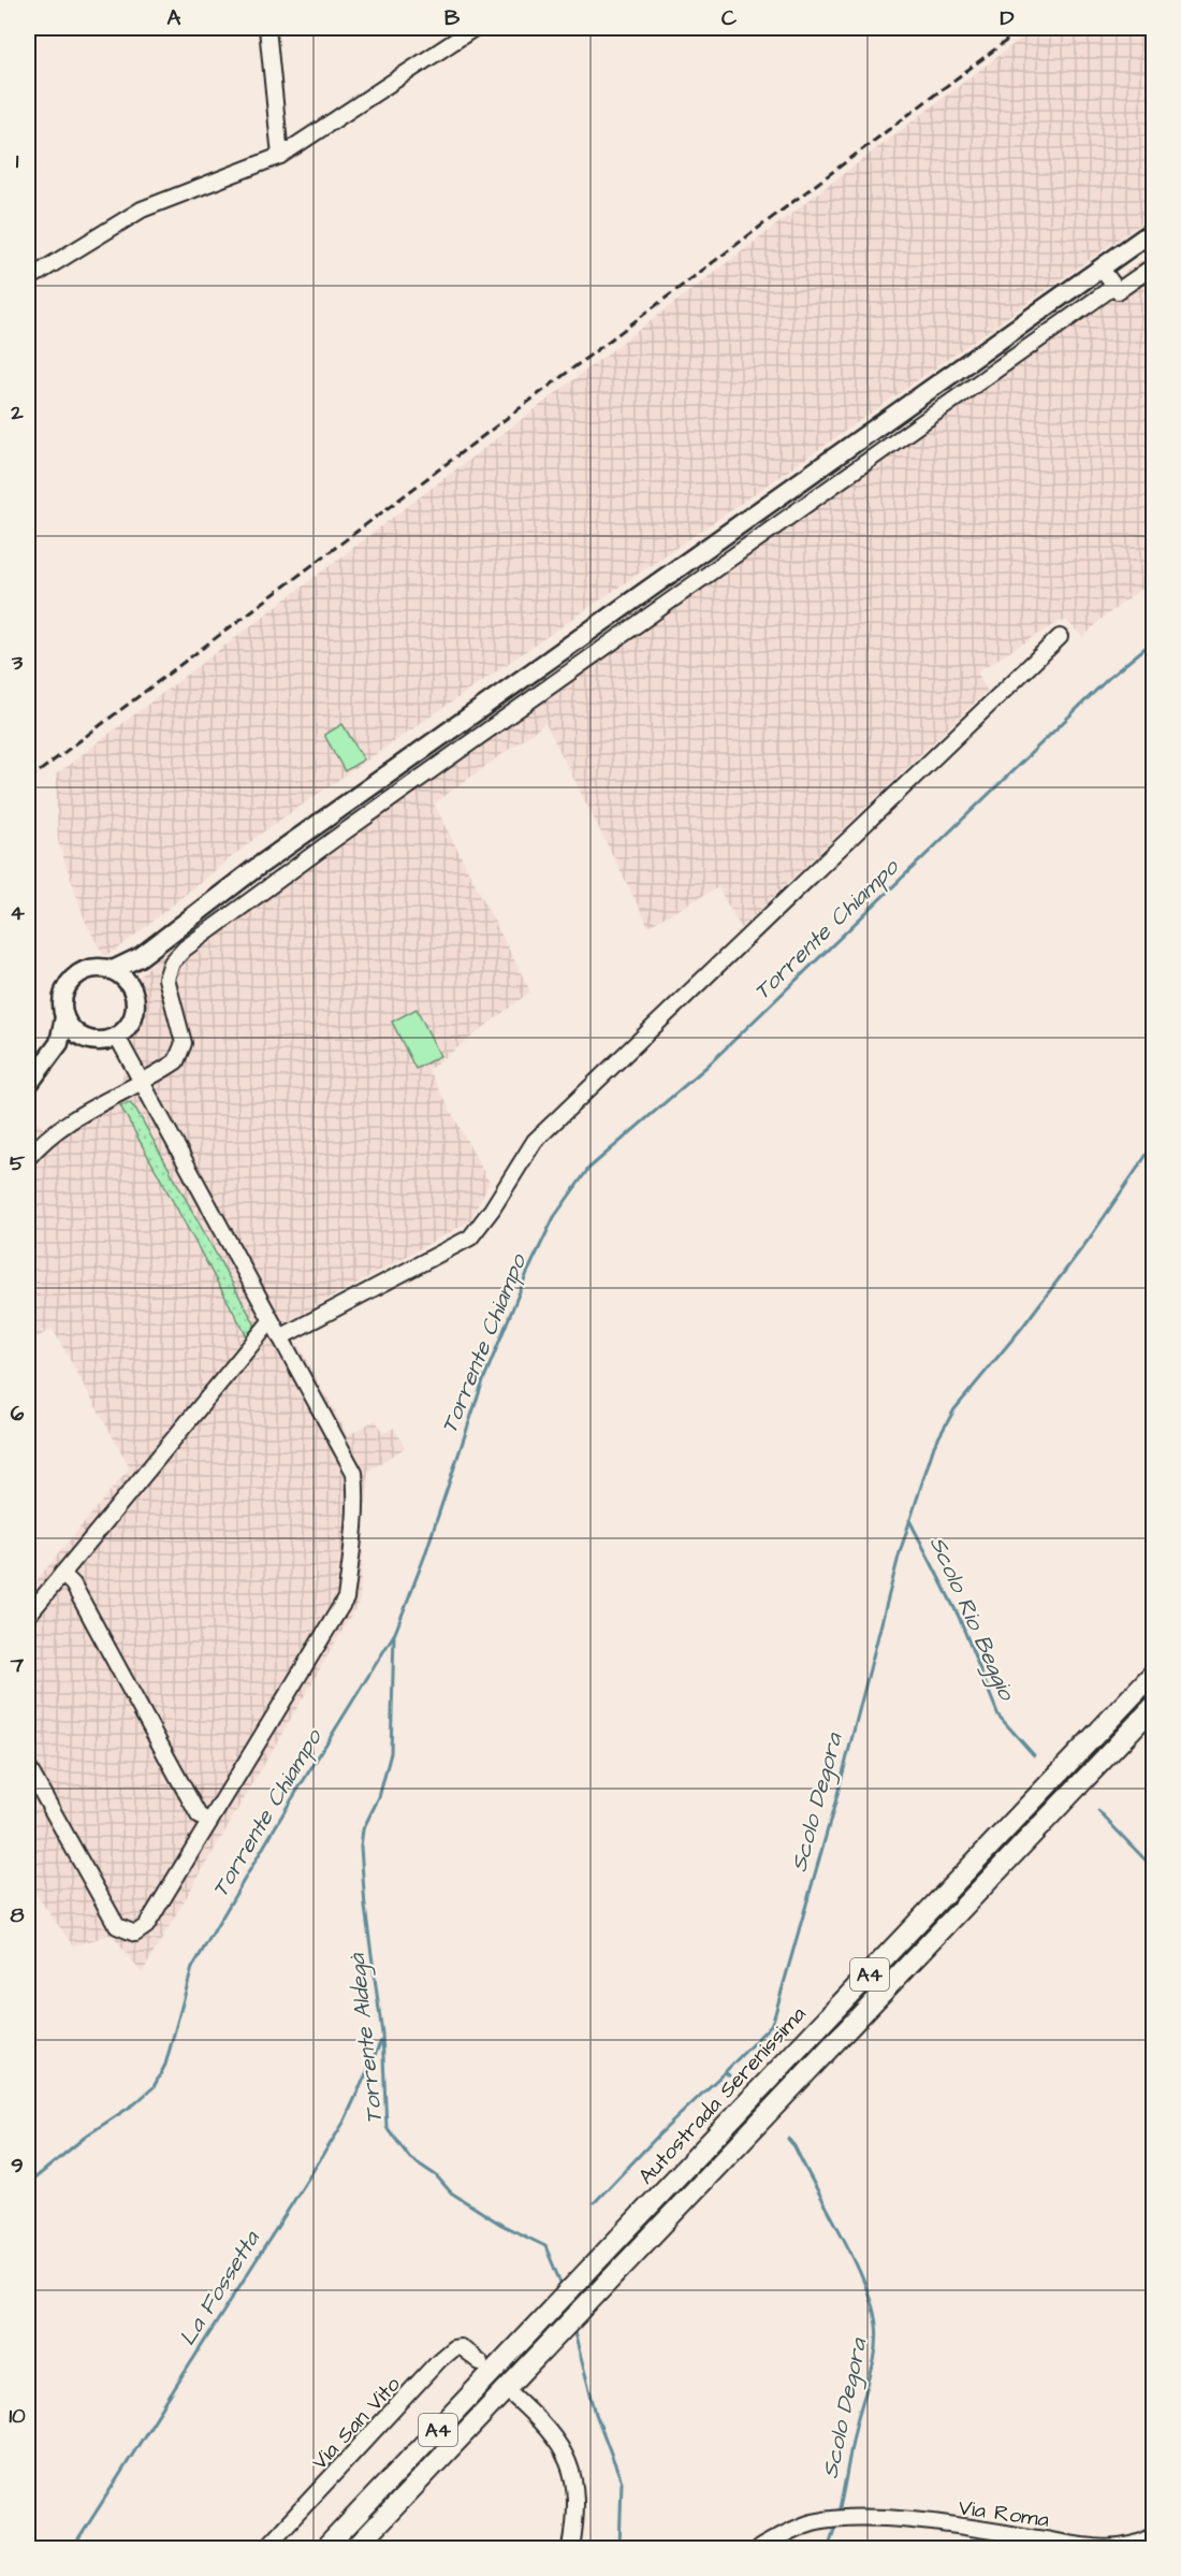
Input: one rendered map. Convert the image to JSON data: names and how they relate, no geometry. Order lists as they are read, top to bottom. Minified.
{"streets":{"highway":["A4","Autostrada Serenissima"],"street":["Via San Vito","Via Roma"]},"water":["Torrente Chiampo","Scolo Rio Beggio","Scolo Degora","Torrente Aldegà","La Fossetta"],"grid":{"columns":["A","B","C","D"],"rows":["1","2","3","4","5","6","7","8","9","10"]}}
